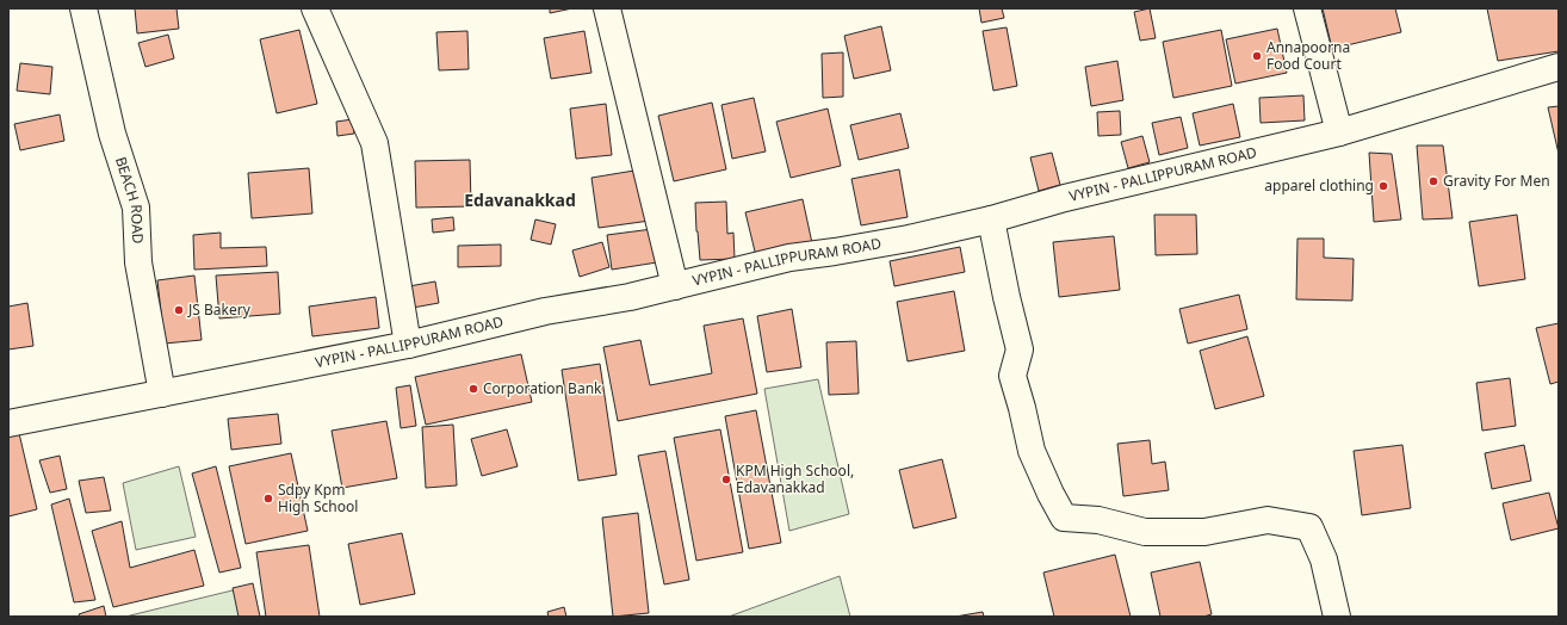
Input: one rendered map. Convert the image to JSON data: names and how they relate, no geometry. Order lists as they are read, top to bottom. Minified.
{"streets":{"street":["VYPIN - PALLIPPURAM ROAD","BEACH ROAD"]},"crossings":[["VYPIN - PALLIPPURAM ROAD","BEACH ROAD"]],"districts":["Edavanakkad"],"places":["Annapoorna Food Court","Gravity For Men","apparel clothing","JS Bakery","Corporation Bank","KPM High School, Edavanakkad","Sdpy Kpm High School"]}
